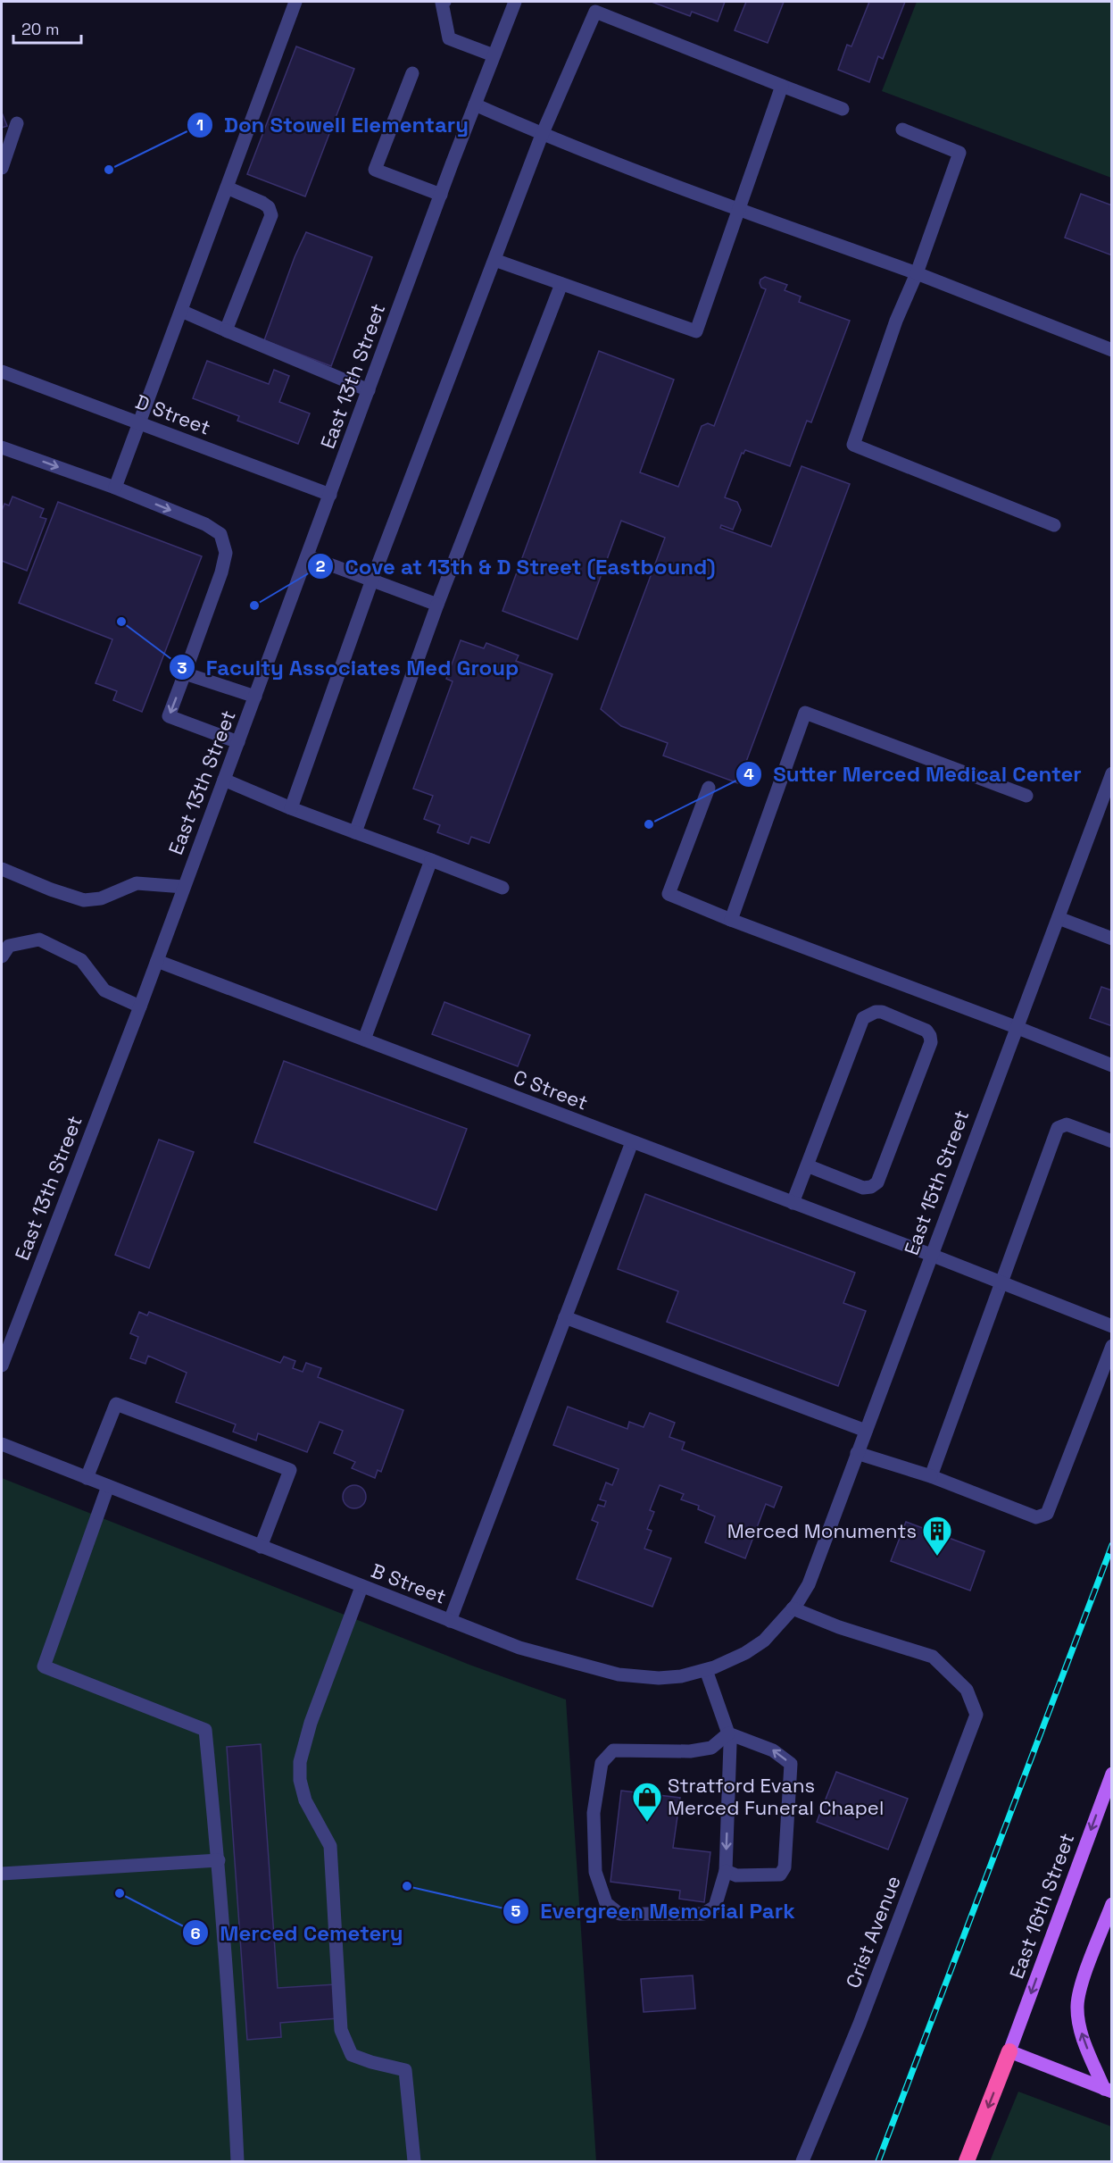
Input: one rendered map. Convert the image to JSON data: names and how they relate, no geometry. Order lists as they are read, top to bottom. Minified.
{"streets":{"main road":["East 16th Street"],"street":["East 13th Street","D Street","C Street","East 15th Street","B Street","Crist Avenue"]},"crossings":[["East 13th Street","D Street"],["East 13th Street","C Street"],["C Street","East 15th Street"],["East 15th Street","B Street"],["East 15th Street","Crist Avenue"],["B Street","Crist Avenue"]],"one_way":["East 16th Street"],"places":{"other":["Don Stowell Elementary","Cove at 13th & D Street (Eastbound)","Faculty Associates Med Group","Sutter Merced Medical Center","Evergreen Memorial Park","Merced Cemetery"],"building":["Merced Monuments"],"shop":["Stratford Evans Merced Funeral Chapel"]},"scale_bar":"20 m"}
